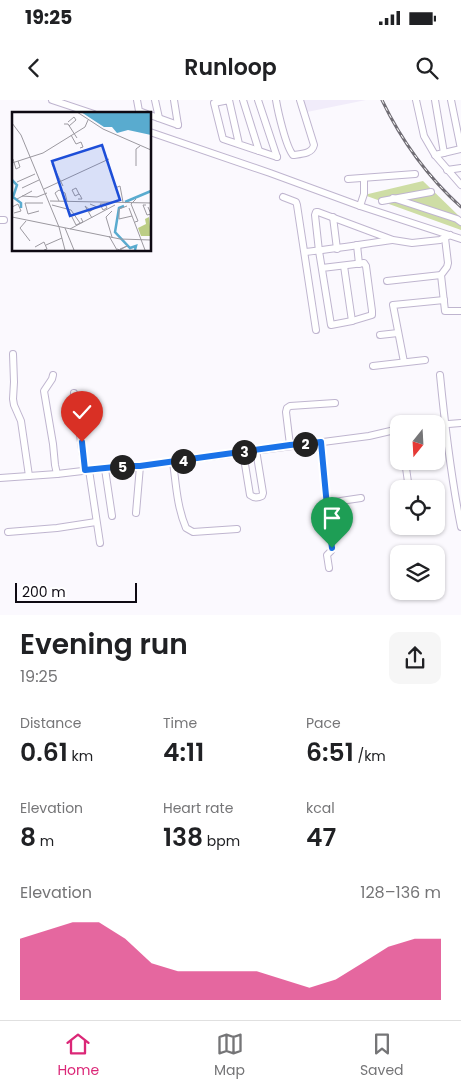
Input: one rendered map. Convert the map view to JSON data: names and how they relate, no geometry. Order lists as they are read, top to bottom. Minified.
{"scale_bar":"200 m","north":"bottom","page":{"status":"19:25","header":"Runloop","pins":["2","3","4","5"],"scale":"200 m","heading":["Evening run","19:25"],"stats":[["Distance","0.61 km"],["Time","4:11"],["Pace","6:51 /km"],["Elevation","8 m"],["Heart rate","138 bpm"],["kcal","47"]],"chart":["Elevation","128–136 m"],"tabs":["Home","Map","Saved"]}}
